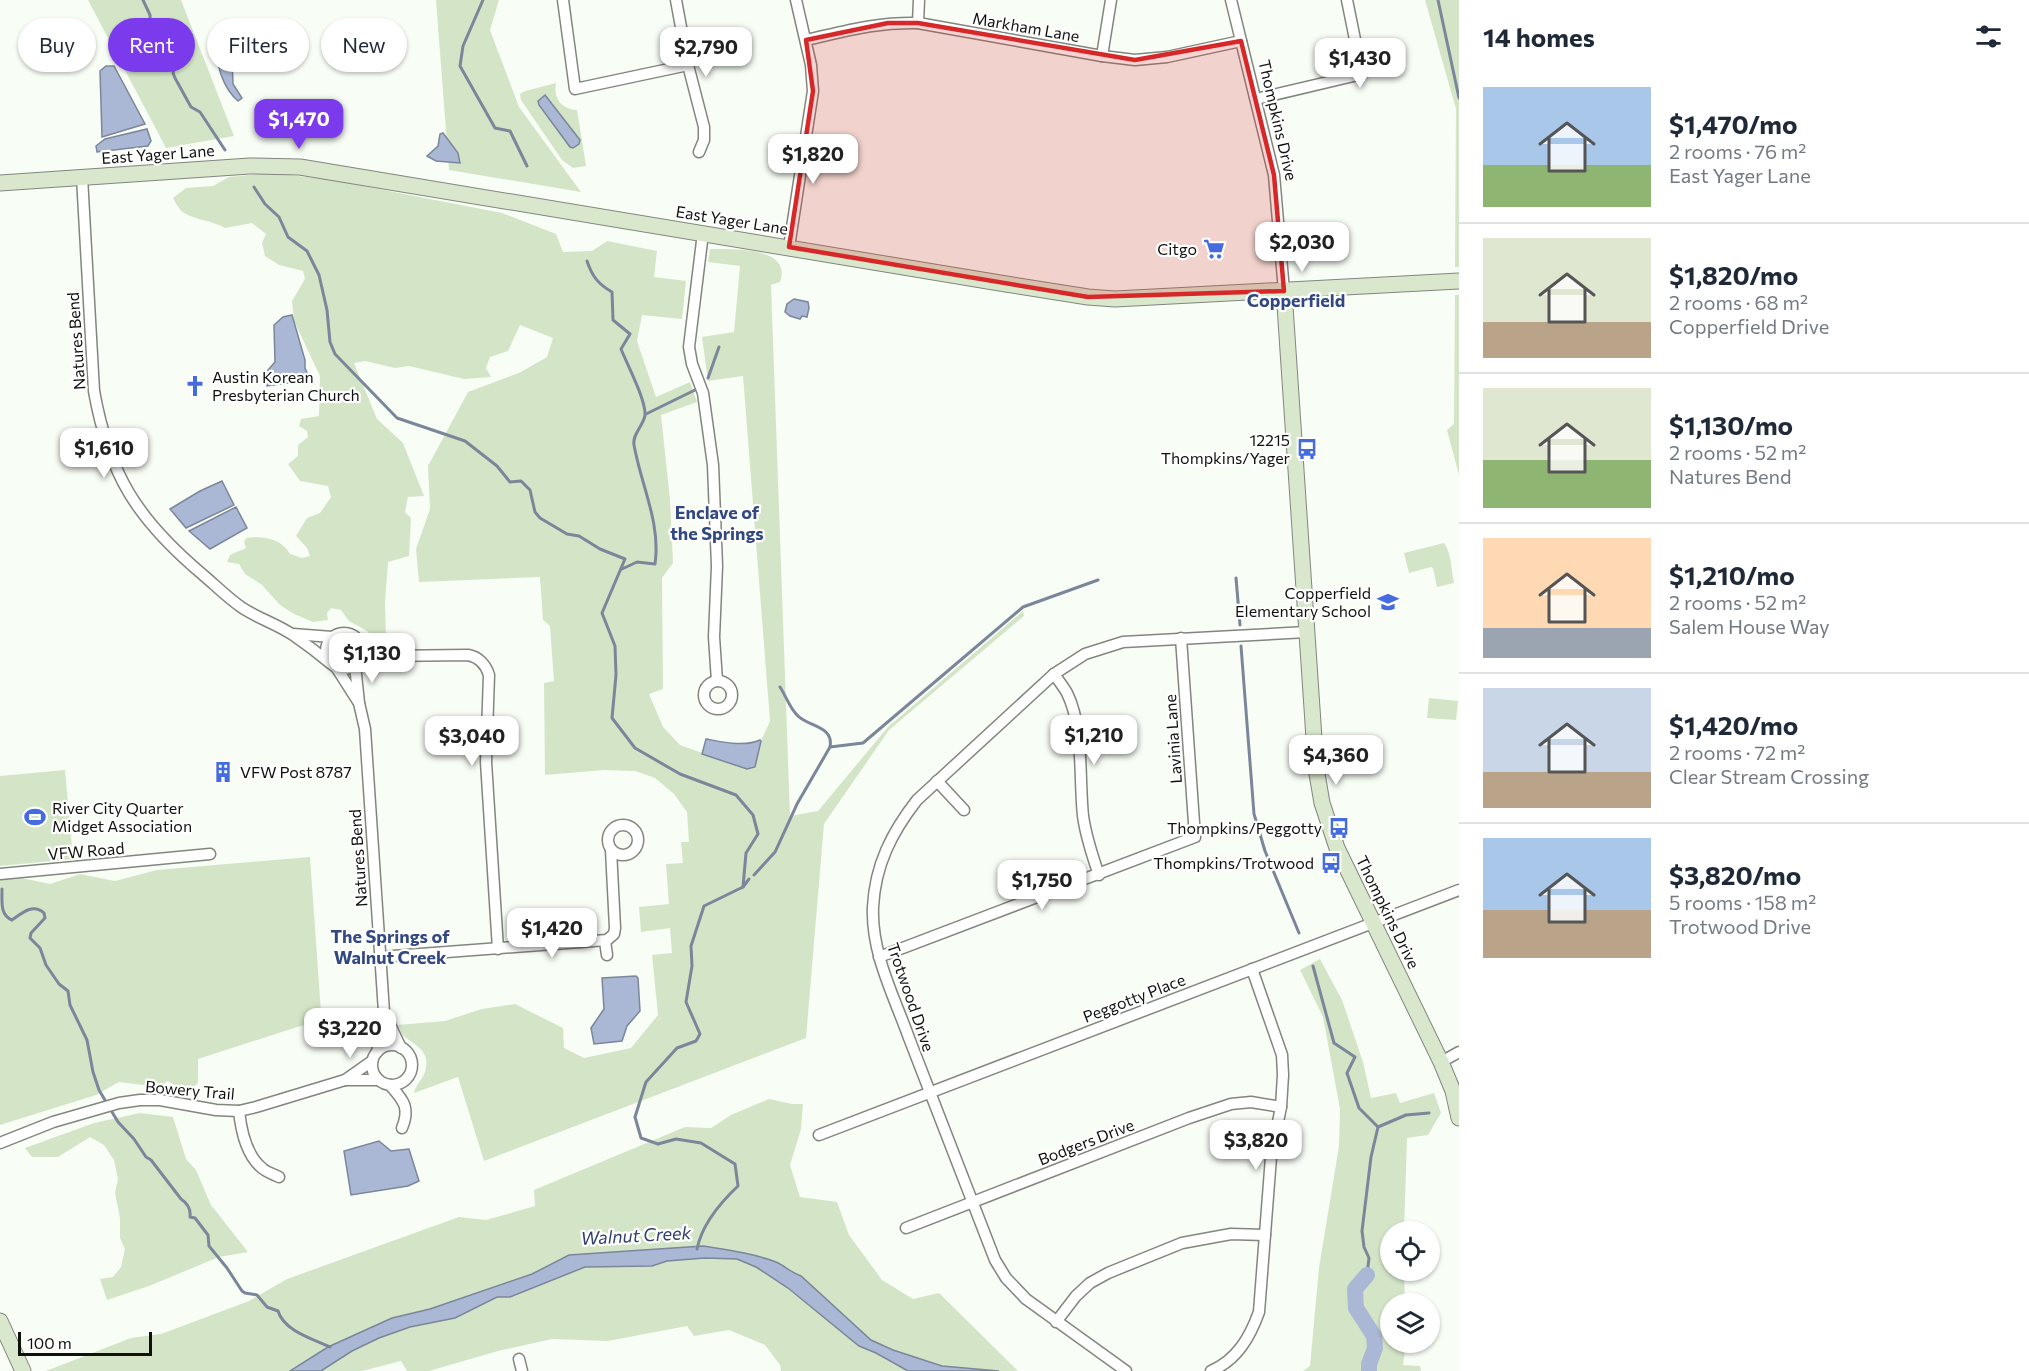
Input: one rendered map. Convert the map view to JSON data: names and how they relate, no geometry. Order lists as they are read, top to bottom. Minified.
{"streets":{"street":["Markham Lane","Thompkins Drive","East Yager Lane","Natures Bend","Lavinia Lane","VFW Road","Trotwood Drive","Peggotty Place","Bowery Trail","Bodgers Drive"]},"crossings":[["Markham Lane","Thompkins Drive"],["Thompkins Drive","East Yager Lane"],["Thompkins Drive","Trotwood Drive"],["Thompkins Drive","Peggotty Place"],["East Yager Lane","Natures Bend"],["Natures Bend","Bowery Trail"],["Lavinia Lane","Trotwood Drive"],["Trotwood Drive","Peggotty Place"],["Trotwood Drive","Bodgers Drive"]],"districts":["Copperfield","Enclave of the Springs","The Springs of Walnut Creek"],"water":["Walnut Creek"],"places":{"supermarket":["Citgo"],"church":["Austin Korean Presbyterian Church"],"bus stop":["12215 Thompkins/Yager","Thompkins/Peggotty","Thompkins/Trotwood"],"school or university":["Copperfield Elementary School"],"building":["VFW Post 8787"],"sports":["River City Quarter Midget Association"]},"scale_bar":"100 m","page":{"heading":"14 homes","chip":["Buy","Rent","Filters","New"],"price":["$2,790","$1,430","$1,470","$1,820","$2,030","$1,610","$1,130","$1,210","$3,040","$4,360","$1,750","$1,420","$3,220","$3,820"],"list":[{"name":"$1,470/mo","note":"2 rooms · 76 m² · East Yager Lane"},{"name":"$1,820/mo","note":"2 rooms · 68 m² · Copperfield Drive"},{"name":"$1,130/mo","note":"2 rooms · 52 m² · Natures Bend"},{"name":"$1,210/mo","note":"2 rooms · 52 m² · Salem House Way"},{"name":"$1,420/mo","note":"2 rooms · 72 m² · Clear Stream Crossing"},{"name":"$3,820/mo","note":"5 rooms · 158 m² · Trotwood Drive"}],"scale":"100 m"}}
